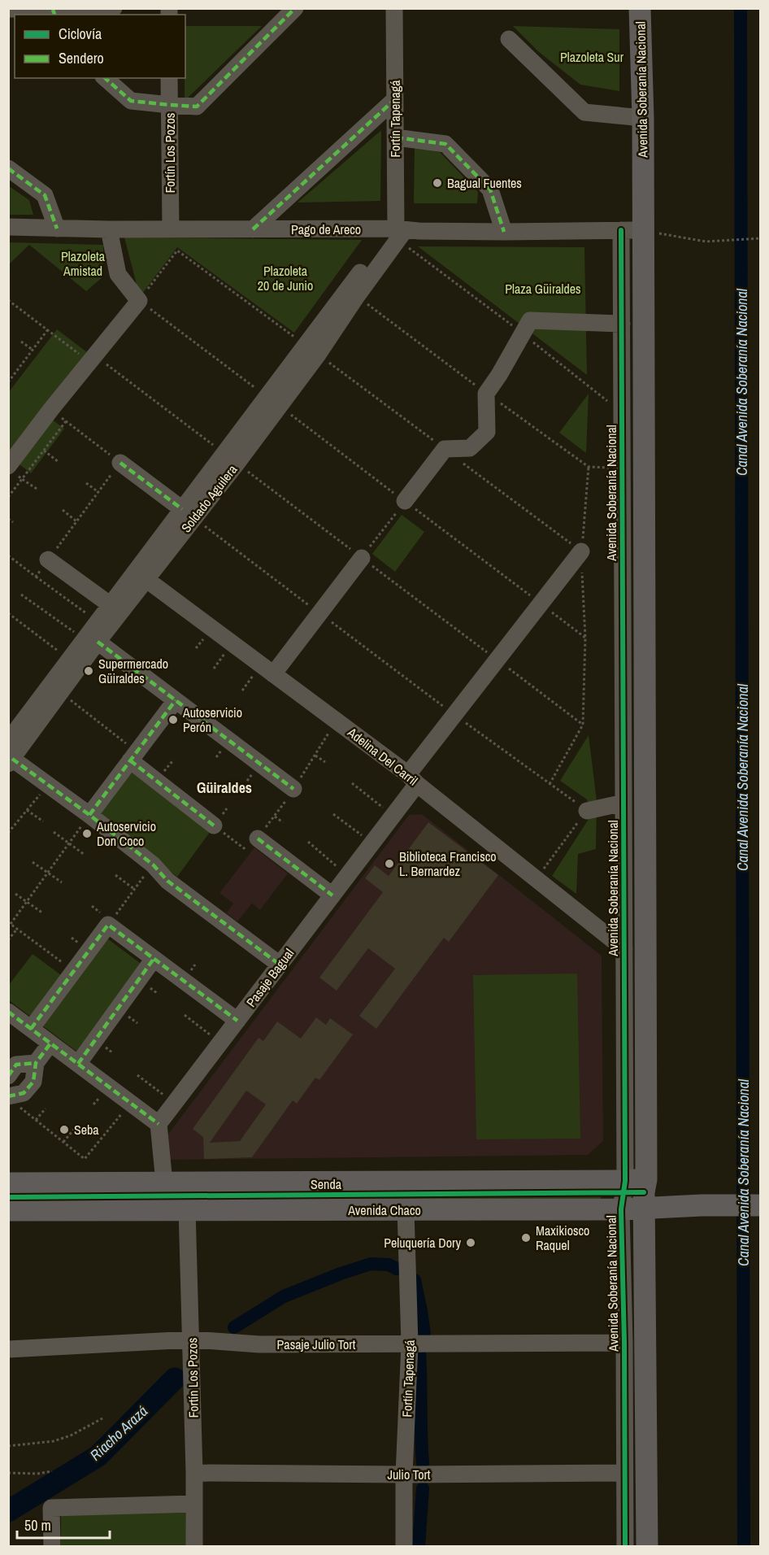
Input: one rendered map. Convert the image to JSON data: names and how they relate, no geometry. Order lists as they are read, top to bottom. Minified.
{"streets":{"main road":["Avenida Soberanía Nacional","Avenida Chaco"],"street":["Fortín Tapenagá","Fortín Los Pozos","Pago de Areco","Soldado Aguilera","Adelina Del Carril","Pasaje Bagual","Pasaje Julio Tort","Julio Tort"],"cycle path":["Senda"]},"crossings":[["Avenida Soberanía Nacional","Pago de Areco"],["Avenida Soberanía Nacional","Adelina Del Carril"],["Avenida Soberanía Nacional","Avenida Chaco"],["Avenida Soberanía Nacional","Pasaje Julio Tort"],["Avenida Soberanía Nacional","Julio Tort"],["Fortín Tapenagá","Pago de Areco"],["Fortín Tapenagá","Soldado Aguilera"],["Fortín Tapenagá","Avenida Chaco"],["Fortín Tapenagá","Pasaje Julio Tort"],["Fortín Tapenagá","Julio Tort"],["Fortín Los Pozos","Pago de Areco"],["Fortín Los Pozos","Avenida Chaco"],["Fortín Los Pozos","Pasaje Julio Tort"],["Fortín Los Pozos","Julio Tort"],["Pago de Areco","Soldado Aguilera"],["Soldado Aguilera","Adelina Del Carril"],["Adelina Del Carril","Pasaje Bagual"]],"districts":["Güiraldes"],"water":["Canal Avenida Soberanía Nacional","Riacho Arazá"],"parks":["Plazoleta Sur","Plazoleta Amistad","Plazoleta 20 de Junio","Plaza Güiraldes"],"places":["Bagual Fuentes","Supermercado Güiraldes","Autoservicio Perón","Autoservicio Don Coco","Biblioteca Francisco L. Bernardez","Seba","Maxikiosco Raquel","Peluquería Dory"],"legend":["Ciclovía","Sendero"],"scale_bar":"50 m"}
